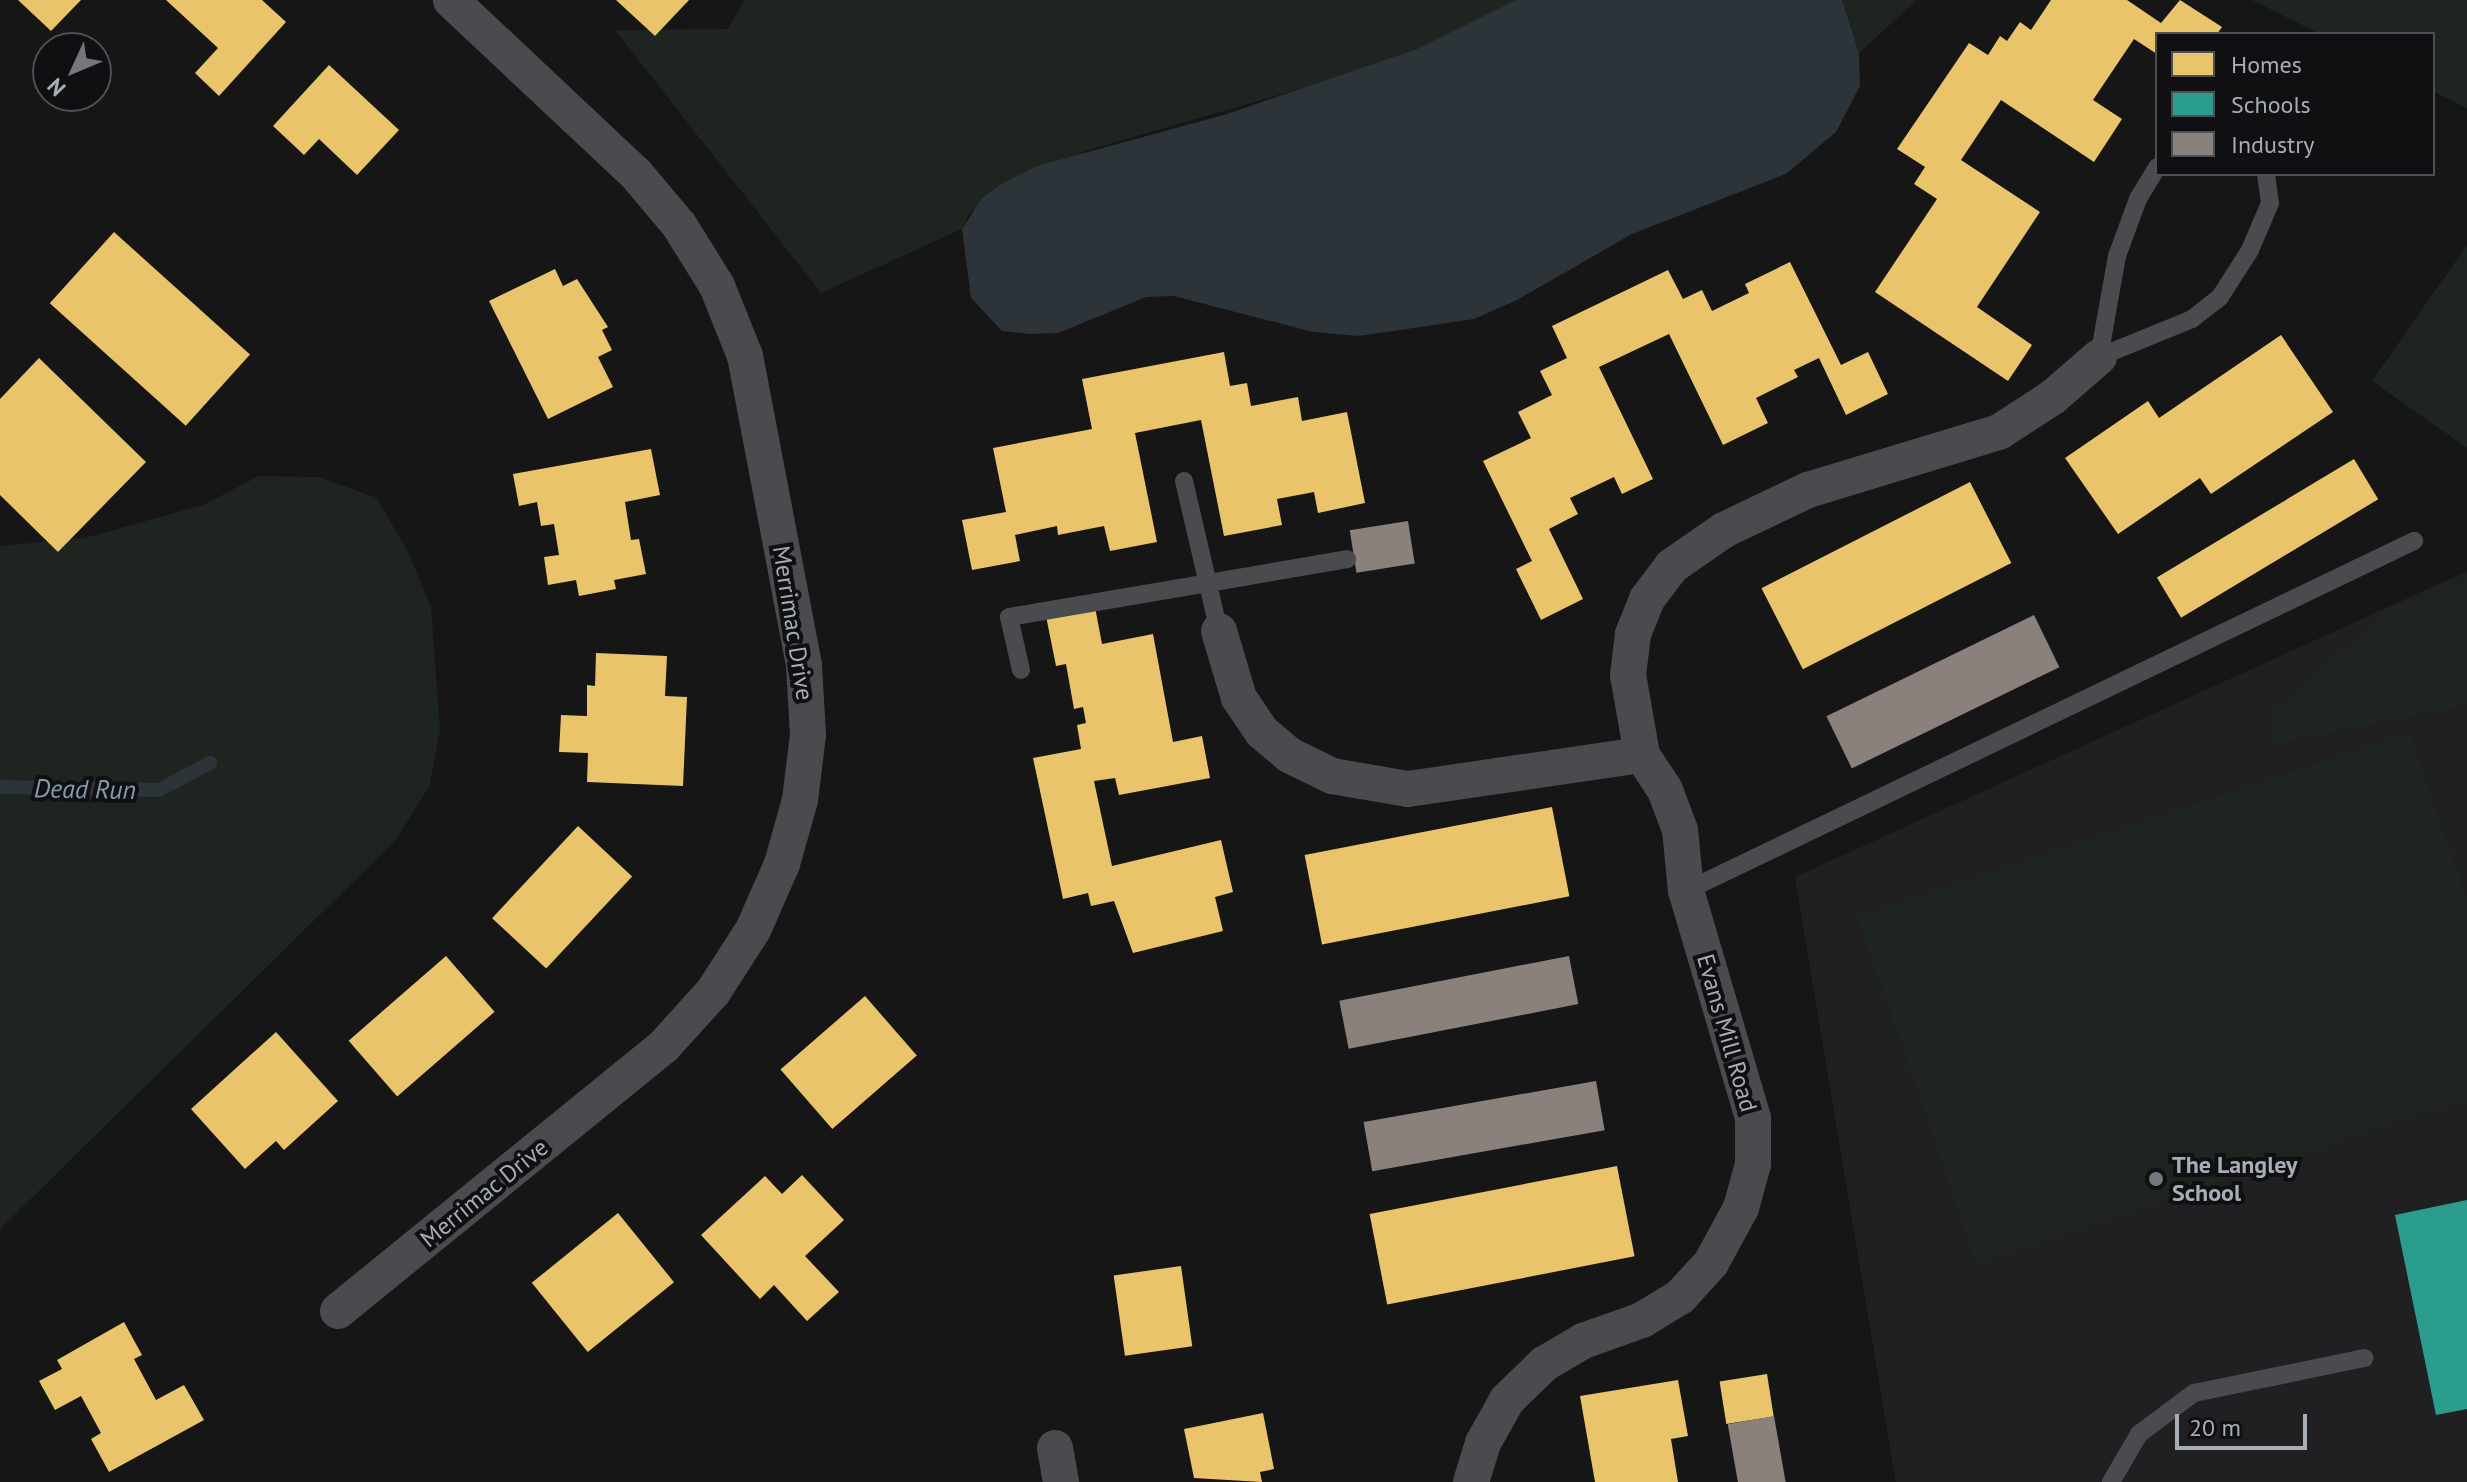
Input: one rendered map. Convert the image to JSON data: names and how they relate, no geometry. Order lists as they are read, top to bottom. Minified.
{"streets":{"street":["Merrimac Drive","Evans Mill Road"]},"water":["Dead Run"],"places":["The Langley School"],"legend":["Homes","Schools","Industry"],"scale_bar":"20 m","north":"bottom left"}
